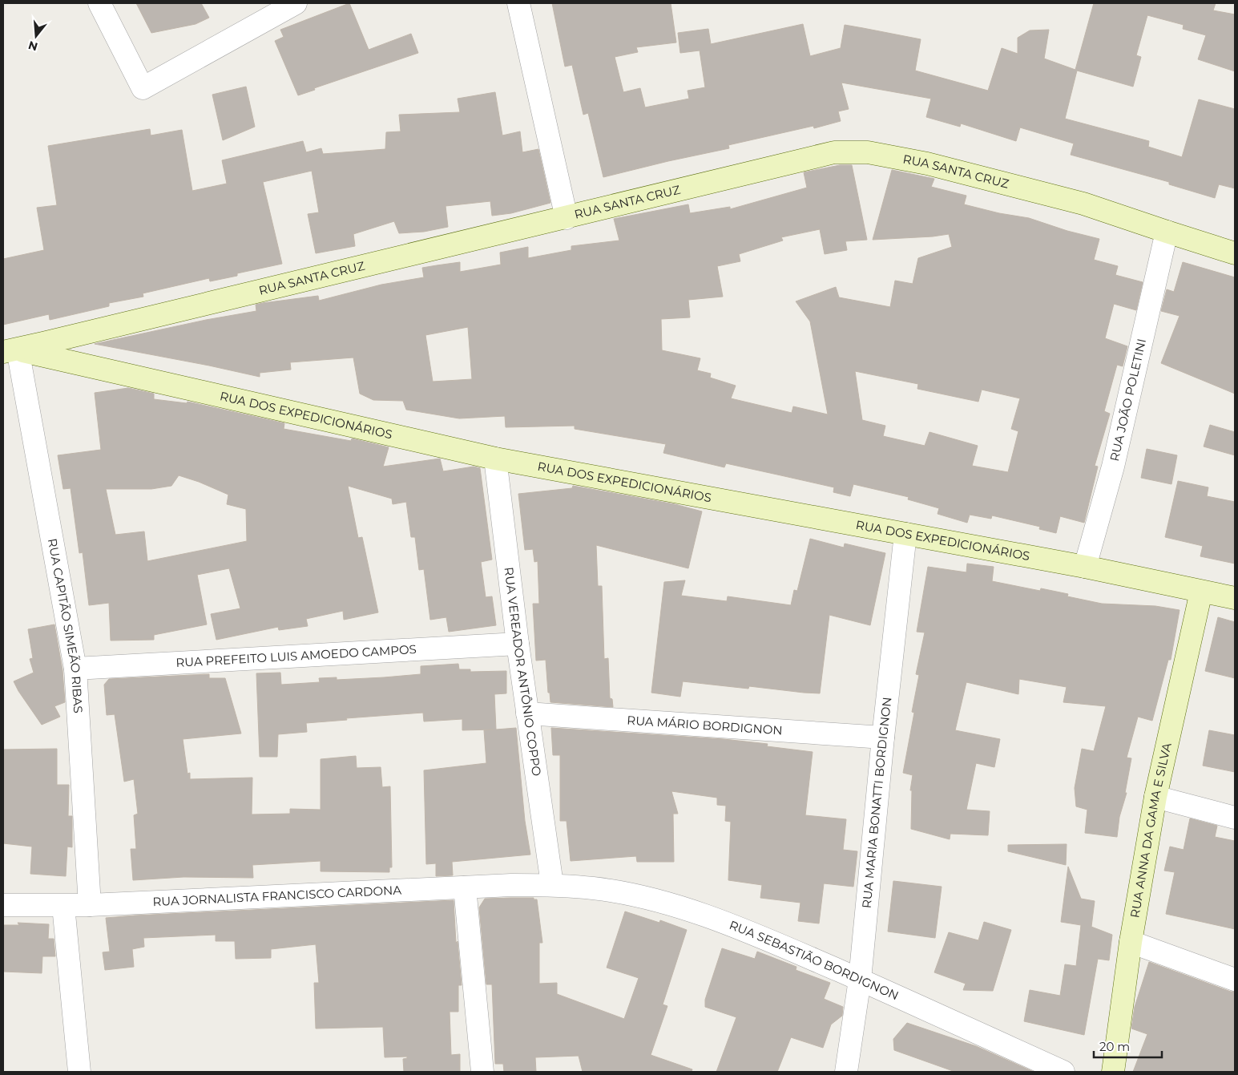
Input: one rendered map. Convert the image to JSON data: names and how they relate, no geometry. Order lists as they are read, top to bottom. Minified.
{"streets":{"street":["RUA SANTA CRUZ","RUA JOÃO POLETINI","RUA DOS EXPEDICIONÁRIOS","RUA CAPITÃO SIMEÃO RIBAS","RUA PREFEITO LUIS AMOEDO CAMPOS","RUA VEREADOR ANTÔNIO COPPO","RUA MÁRIO BORDIGNON","RUA MARIA BONATTI BORDIGNON","RUA ANNA DA GAMA E SILVA","RUA JORNALISTA FRANCISCO CARDONA","RUA SEBASTIÃO BORDIGNON"]},"crossings":[["RUA SANTA CRUZ","RUA JOÃO POLETINI"],["RUA SANTA CRUZ","RUA DOS EXPEDICIONÁRIOS"],["RUA SANTA CRUZ","RUA CAPITÃO SIMEÃO RIBAS"],["RUA JOÃO POLETINI","RUA DOS EXPEDICIONÁRIOS"],["RUA DOS EXPEDICIONÁRIOS","RUA CAPITÃO SIMEÃO RIBAS"],["RUA DOS EXPEDICIONÁRIOS","RUA VEREADOR ANTÔNIO COPPO"],["RUA DOS EXPEDICIONÁRIOS","RUA MARIA BONATTI BORDIGNON"],["RUA DOS EXPEDICIONÁRIOS","RUA ANNA DA GAMA E SILVA"],["RUA CAPITÃO SIMEÃO RIBAS","RUA PREFEITO LUIS AMOEDO CAMPOS"],["RUA CAPITÃO SIMEÃO RIBAS","RUA JORNALISTA FRANCISCO CARDONA"],["RUA PREFEITO LUIS AMOEDO CAMPOS","RUA VEREADOR ANTÔNIO COPPO"],["RUA VEREADOR ANTÔNIO COPPO","RUA MÁRIO BORDIGNON"],["RUA VEREADOR ANTÔNIO COPPO","RUA JORNALISTA FRANCISCO CARDONA"],["RUA VEREADOR ANTÔNIO COPPO","RUA SEBASTIÃO BORDIGNON"],["RUA MÁRIO BORDIGNON","RUA MARIA BONATTI BORDIGNON"],["RUA MARIA BONATTI BORDIGNON","RUA SEBASTIÃO BORDIGNON"],["RUA JORNALISTA FRANCISCO CARDONA","RUA SEBASTIÃO BORDIGNON"]],"scale_bar":"20 m","north":"bottom"}
